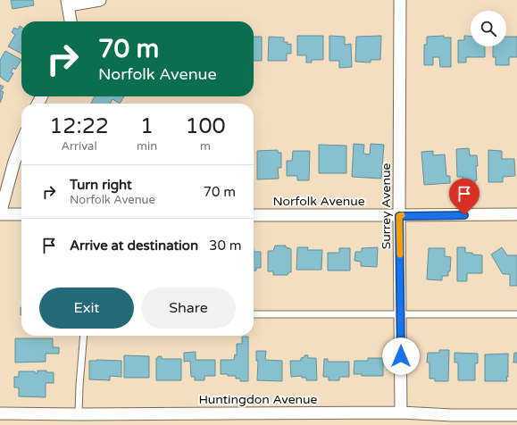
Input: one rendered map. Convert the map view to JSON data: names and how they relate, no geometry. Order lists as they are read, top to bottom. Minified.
{"streets":{"street":["Norfolk Avenue","Surrey Avenue","Huntingdon Avenue"]},"crossings":[["Norfolk Avenue","Surrey Avenue"],["Surrey Avenue","Huntingdon Avenue"]],"page":{"turn":["70 m","Norfolk Avenue"],"eta":["12:22","Arrival","1","min","100","m"],"list":[{"name":"Turn right","note":"Norfolk Avenue","value":"70 m"},{"name":"Arrive at destination","value":"30 m"}],"buttons":["Exit","Share"]}}
